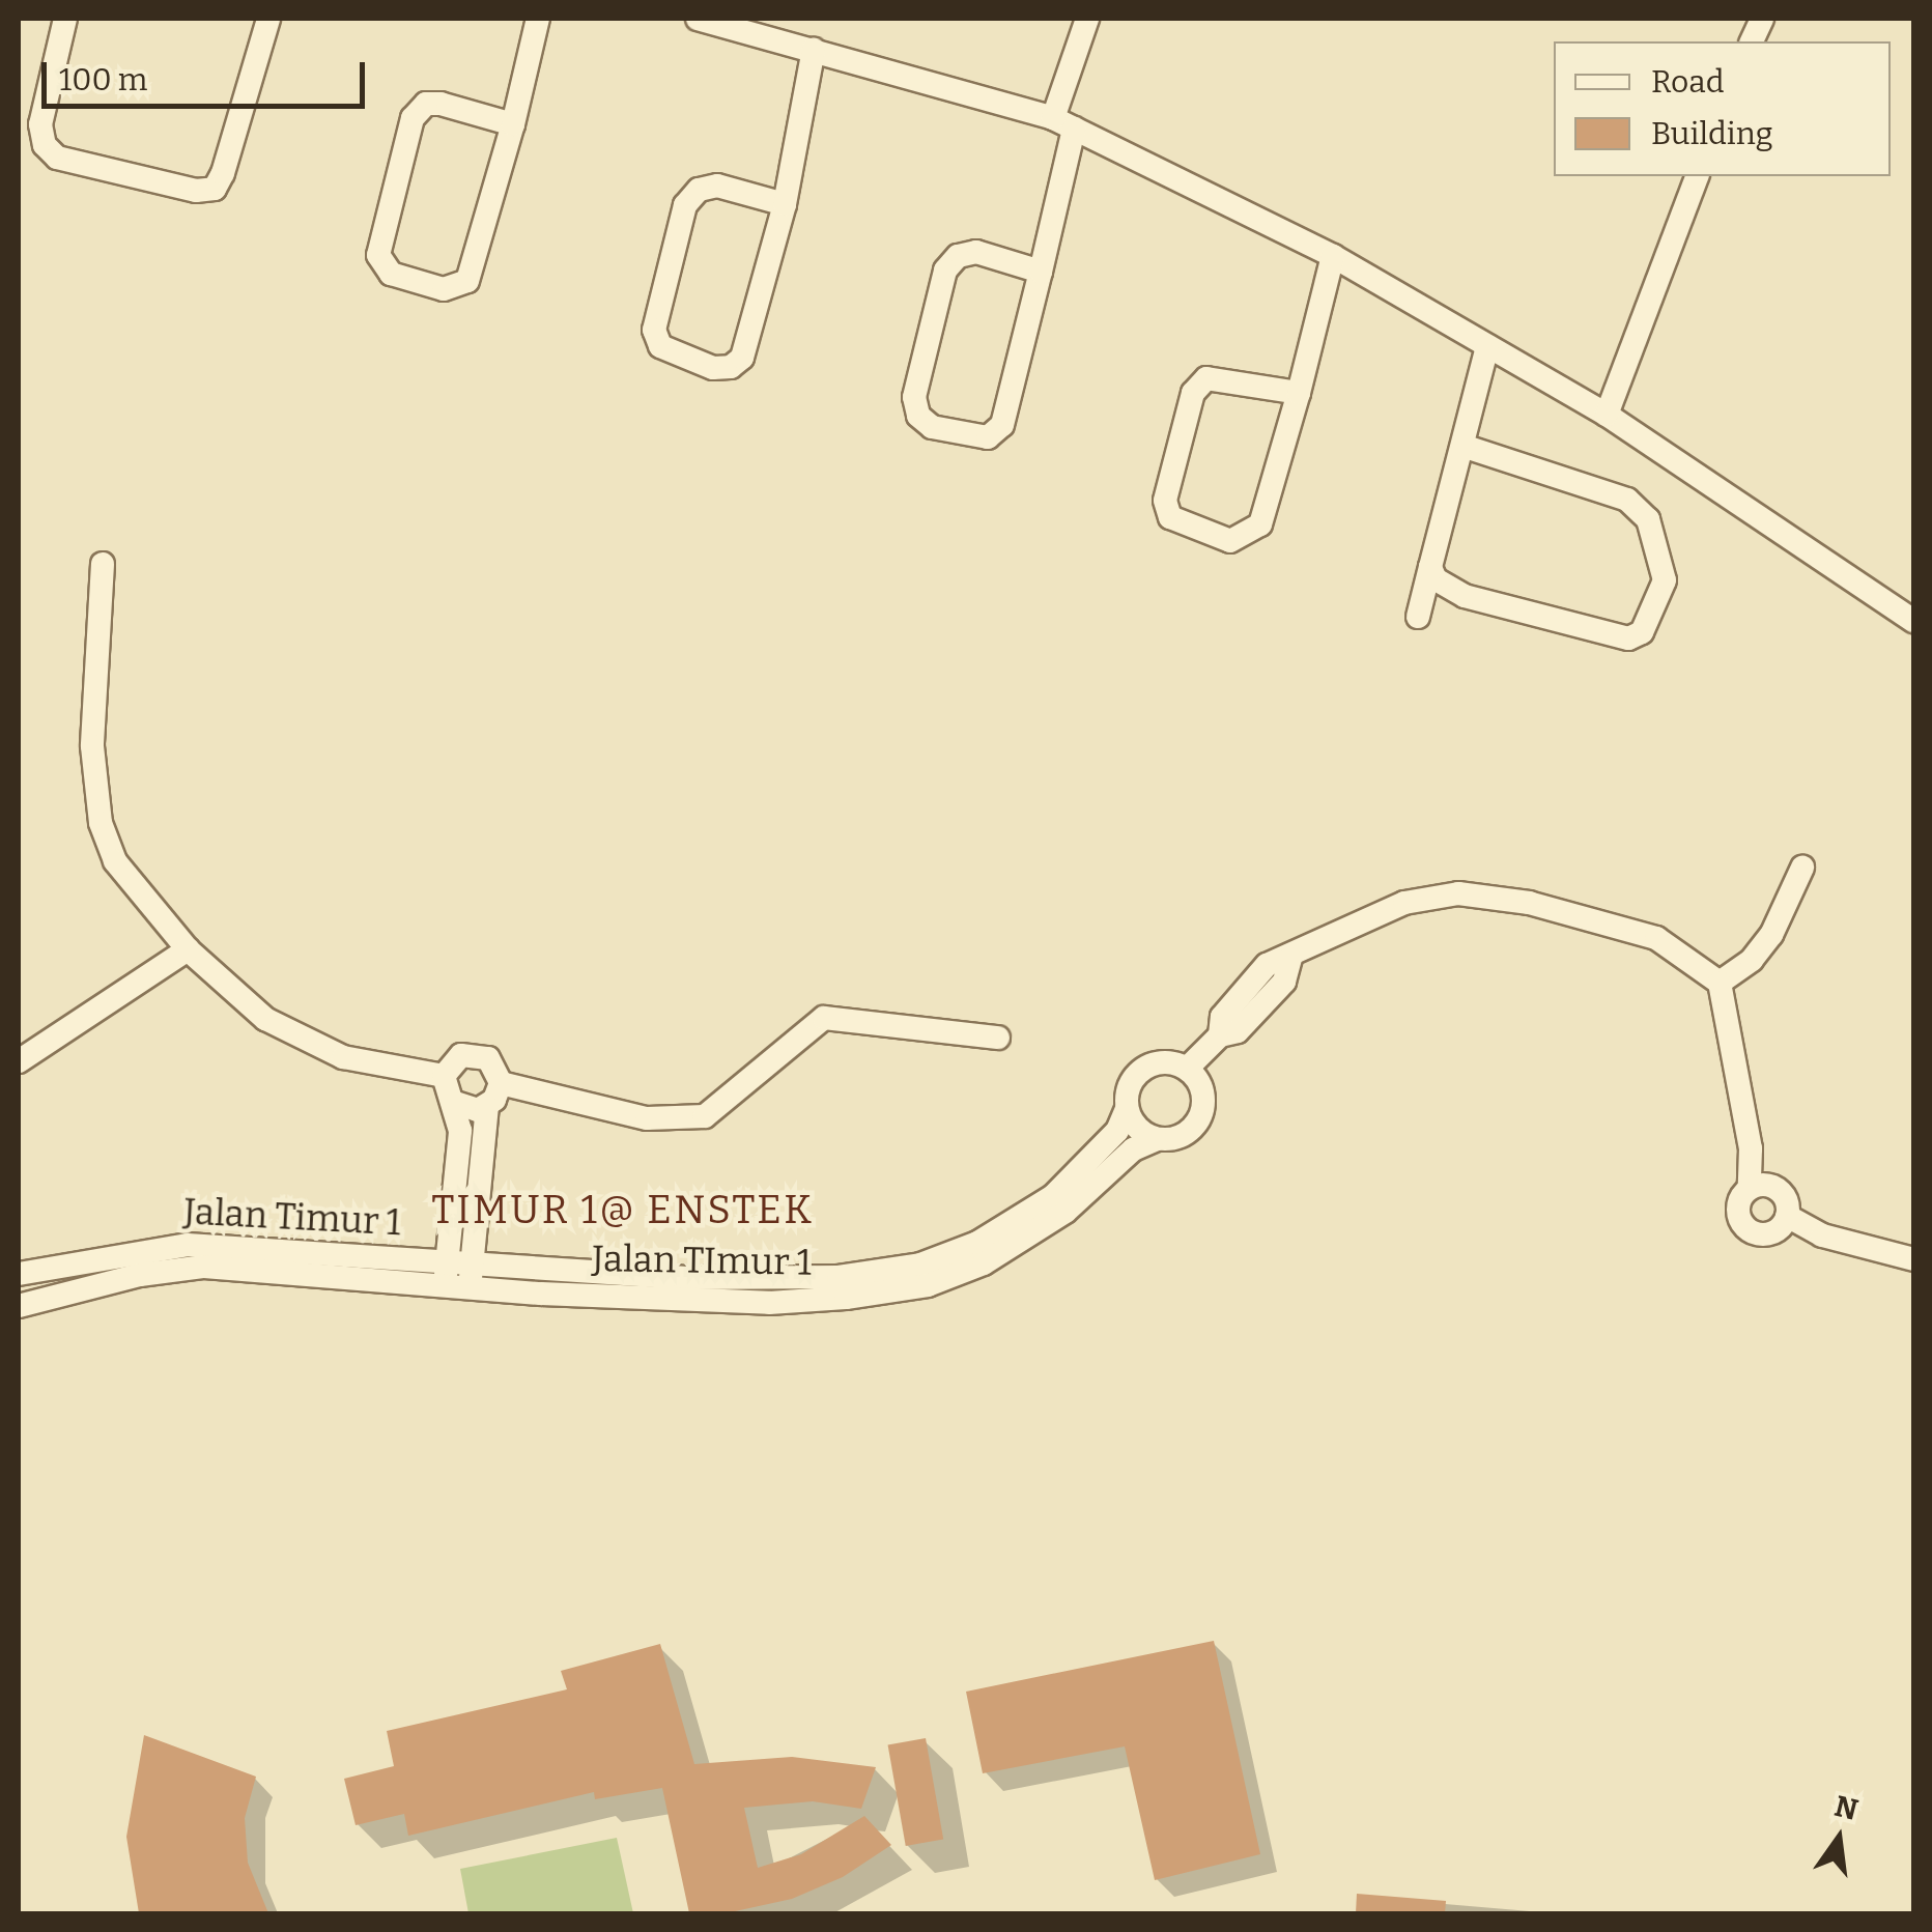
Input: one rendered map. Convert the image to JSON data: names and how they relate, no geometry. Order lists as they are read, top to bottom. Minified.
{"streets":{"street":["Jalan Timur 1","Jalan TImur 1"]},"crossings":[["Jalan Timur 1","Jalan TImur 1"]],"districts":["TIMUR 1@ ENSTEK"],"legend":["Road","Building"],"scale_bar":"100 m","north":"top"}
